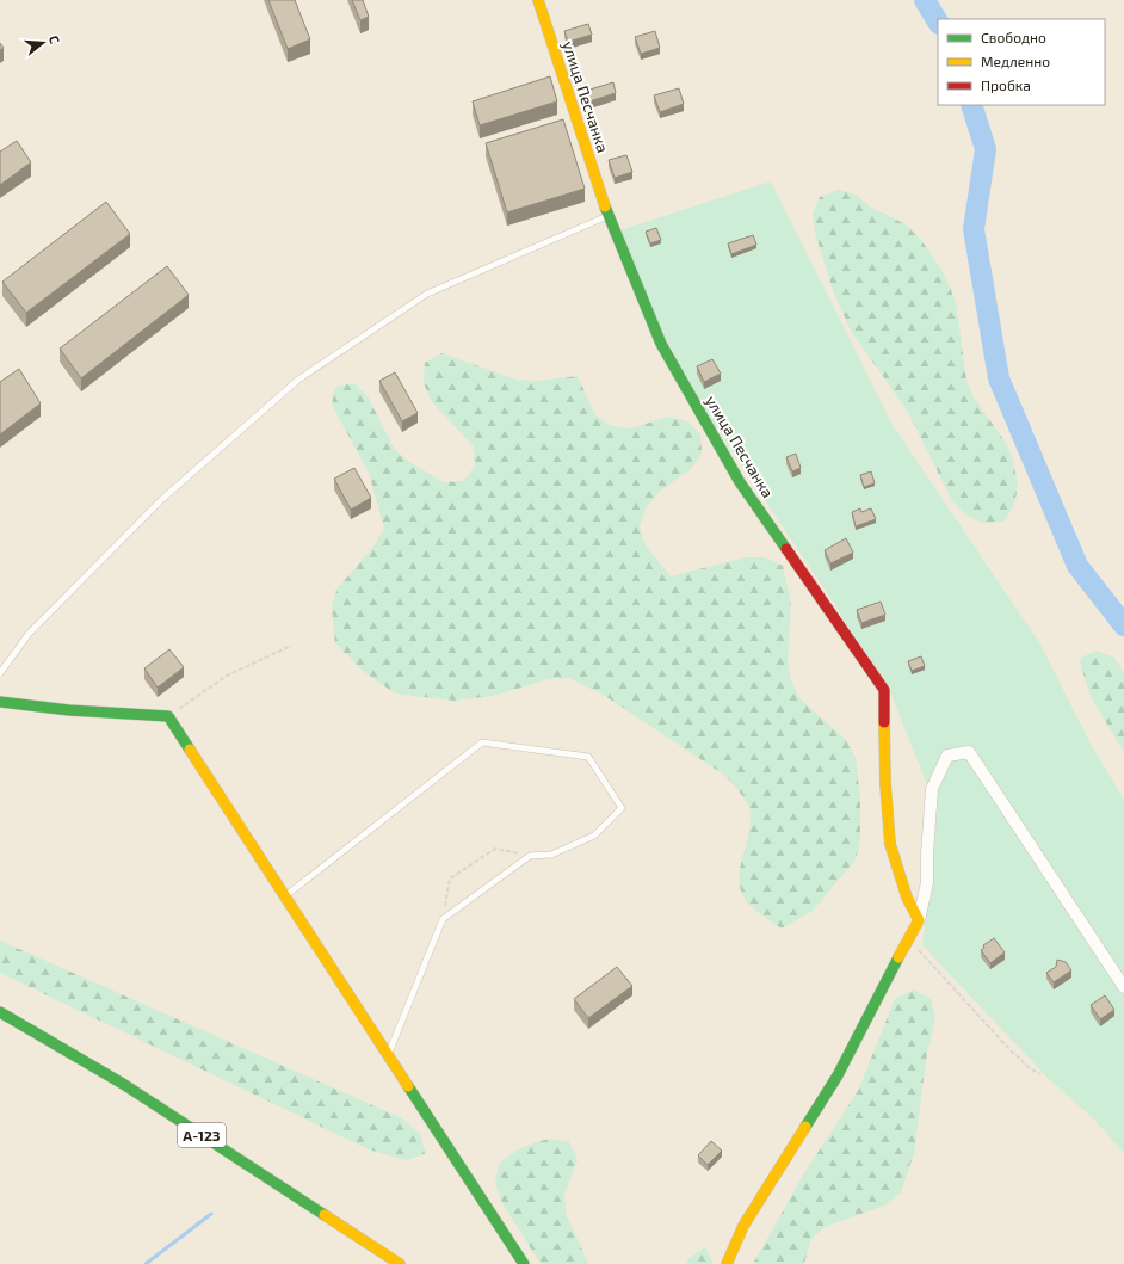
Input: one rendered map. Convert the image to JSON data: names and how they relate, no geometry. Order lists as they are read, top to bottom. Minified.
{"streets":{"street":["улица Песчанка","А-123"]},"legend":["Свободно","Медленно","Пробка"],"north":"right"}
